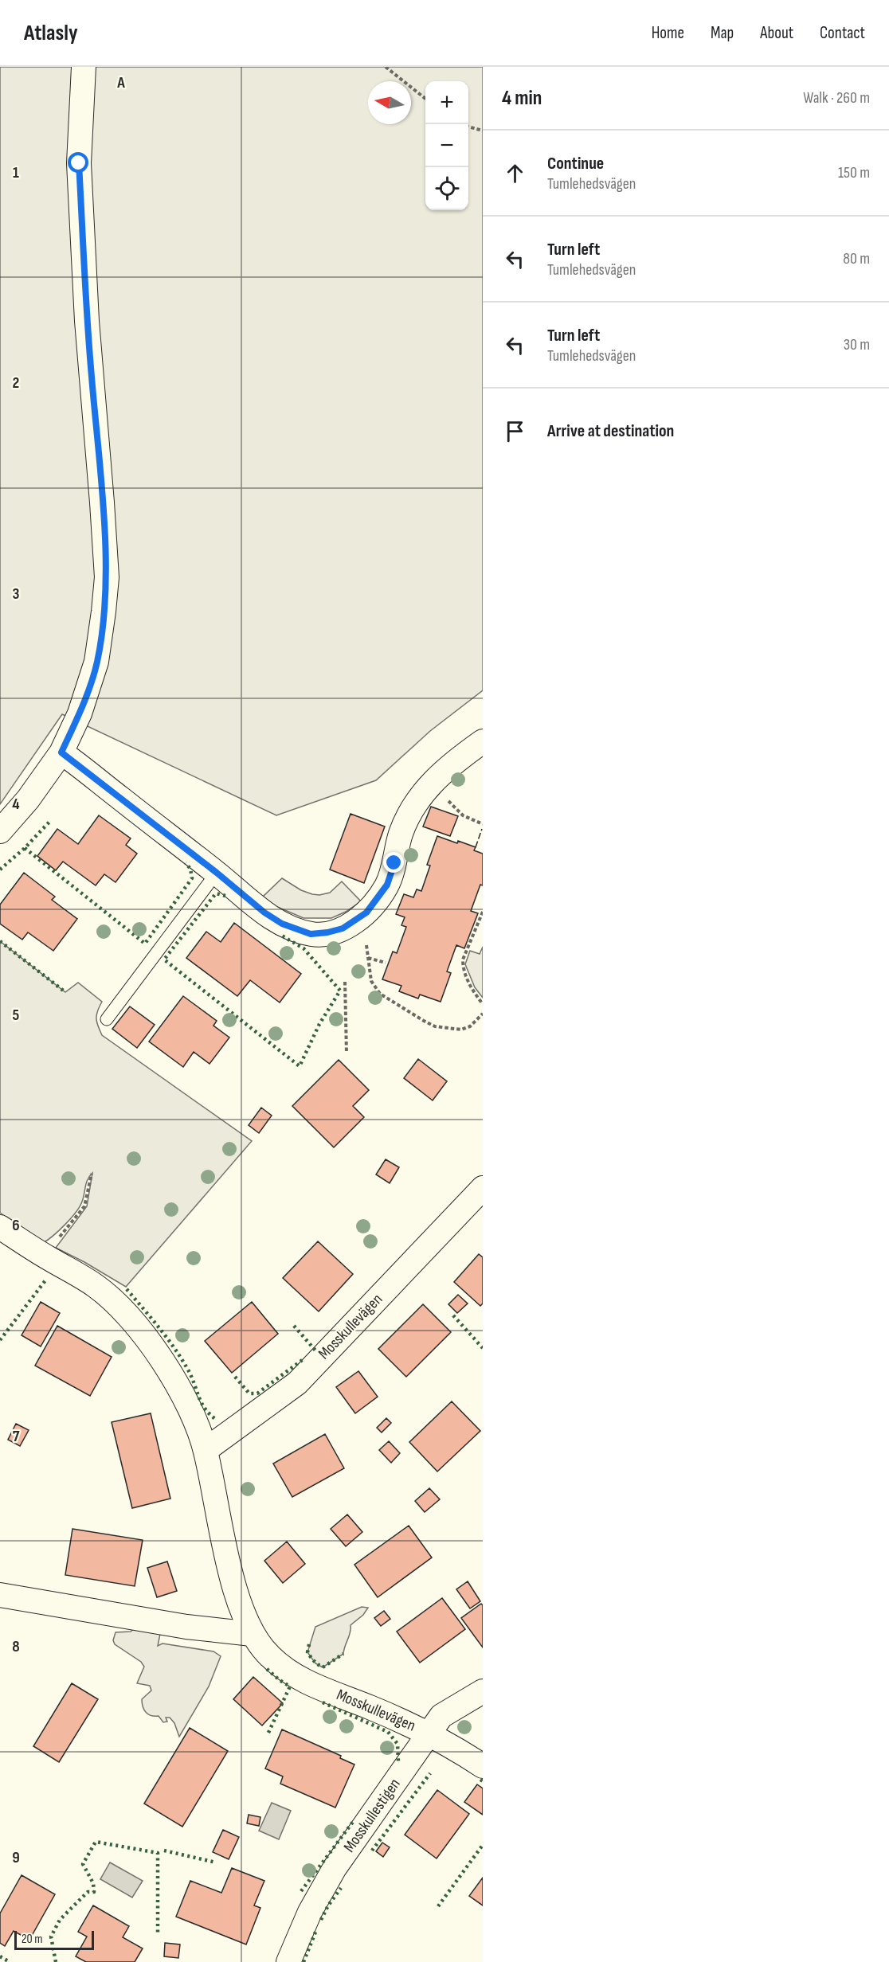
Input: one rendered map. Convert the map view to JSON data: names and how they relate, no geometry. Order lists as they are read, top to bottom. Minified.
{"streets":{"street":["Mosskullevägen","Mosskullestigen"]},"crossings":[["Mosskullevägen","Mosskullestigen"]],"scale_bar":"20 m","north":"left","page":{"header":"Atlasly","nav":["Home","Map","About","Contact"],"heading":["4 min","Walk · 260 m"],"map_buttons":["+","−"],"list":[["Continue","Tumlehedsvägen","150 m"],["Turn left","Tumlehedsvägen","80 m"],["Turn left","Tumlehedsvägen","30 m"],"Arrive at destination"],"scale":"20 m"},"grid":{"columns":["A"],"rows":["1","2","3","4","5","6","7","8","9"]}}
